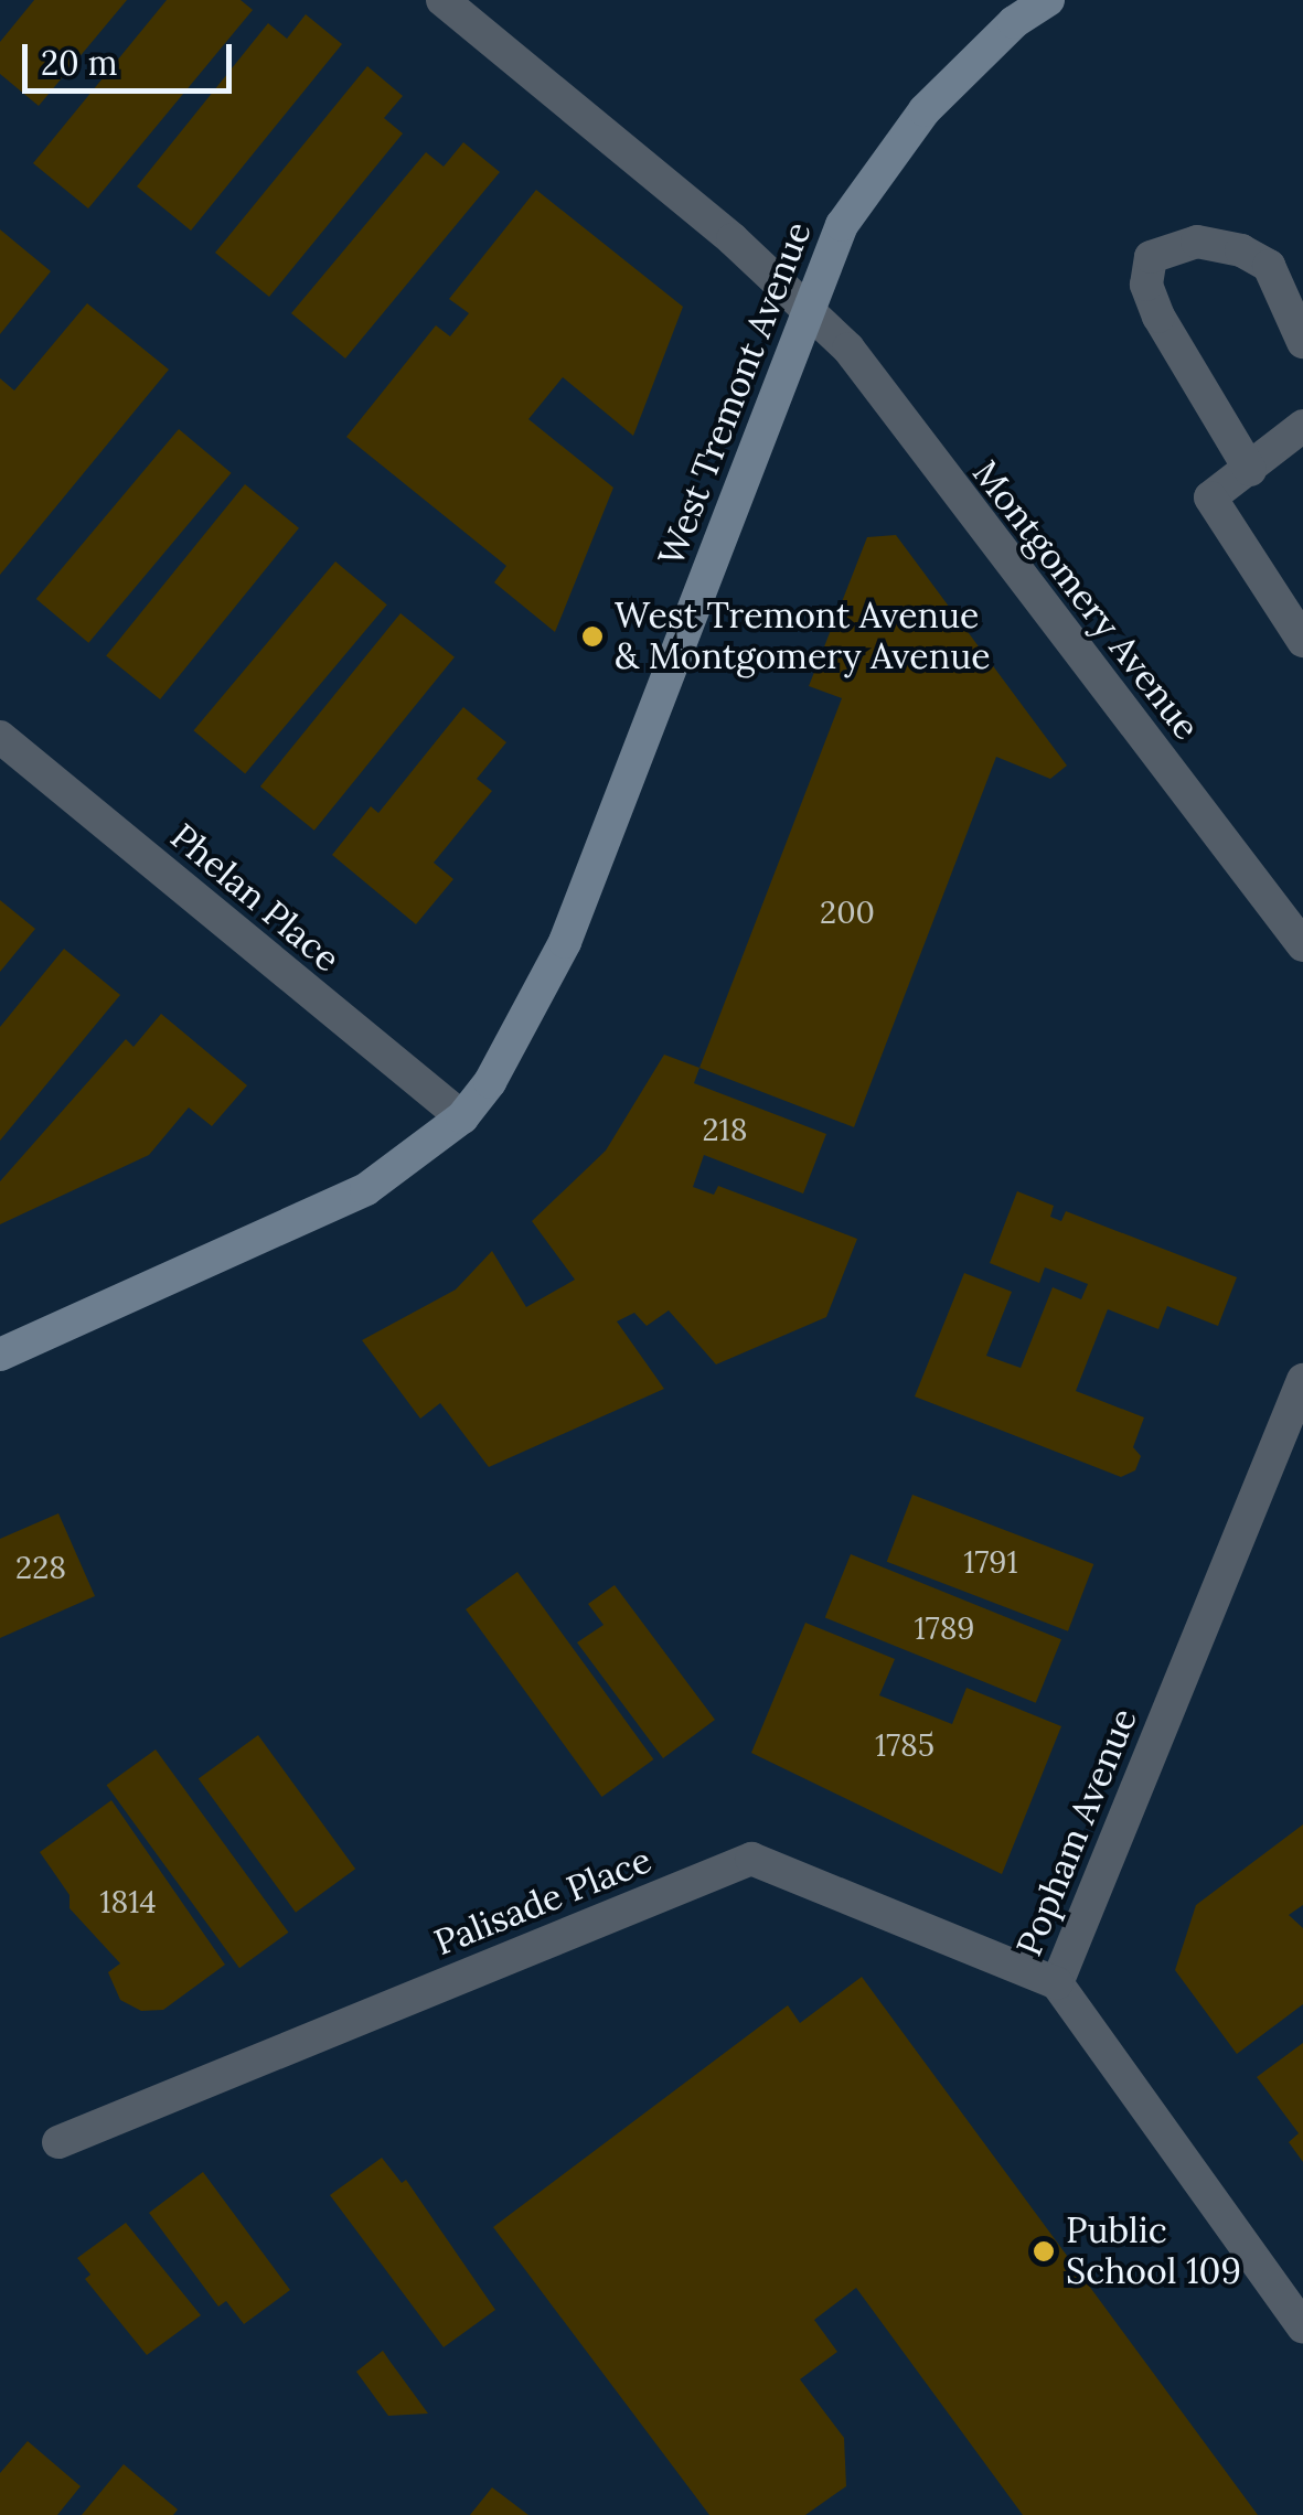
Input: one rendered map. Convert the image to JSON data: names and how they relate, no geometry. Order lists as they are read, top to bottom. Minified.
{"streets":{"main road":["West Tremont Avenue"],"street":["Montgomery Avenue","Phelan Place","Popham Avenue","Palisade Place"]},"crossings":[["West Tremont Avenue","Montgomery Avenue"],["West Tremont Avenue","Phelan Place"],["Popham Avenue","Palisade Place"]],"places":["West Tremont Avenue & Montgomery Avenue","Public School 109"],"house_numbers":["200","218","1791","228","1789","1785","1814"],"scale_bar":"20 m"}
